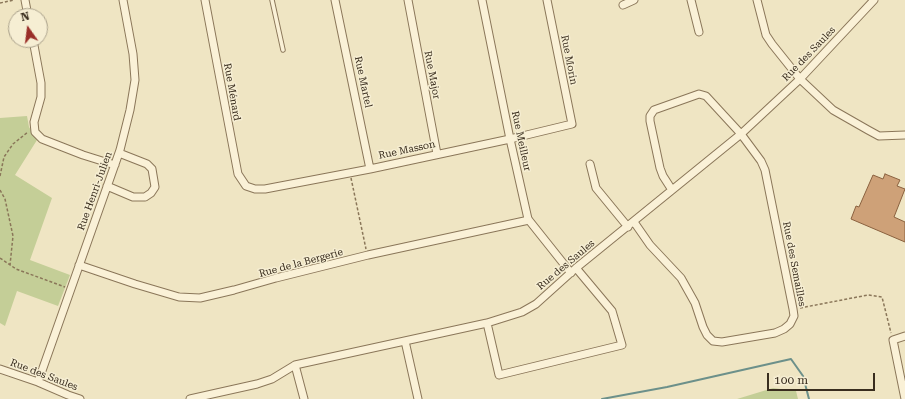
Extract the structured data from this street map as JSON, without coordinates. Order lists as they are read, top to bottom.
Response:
{
  "streets": {
    "street": [
      "Rue des Saules",
      "Rue Morin",
      "Rue Major",
      "Rue Martel",
      "Rue Ménard",
      "Rue Meilleur",
      "Rue Masson",
      "Rue Henri-Julien",
      "Rue de la Bergerie",
      "Rue des Semailles"
    ]
  },
  "crossings": [
    ["Rue des Saules", "Rue Meilleur"],
    ["Rue des Saules", "Rue Henri-Julien"],
    ["Rue des Saules", "Rue des Semailles"],
    ["Rue Morin", "Rue Masson"],
    ["Rue Major", "Rue Masson"],
    ["Rue Martel", "Rue Masson"],
    ["Rue Ménard", "Rue Masson"],
    ["Rue Meilleur", "Rue Masson"],
    ["Rue Meilleur", "Rue de la Bergerie"],
    ["Rue Henri-Julien", "Rue de la Bergerie"]
  ],
  "scale_bar": "100 m",
  "north": "top"
}
